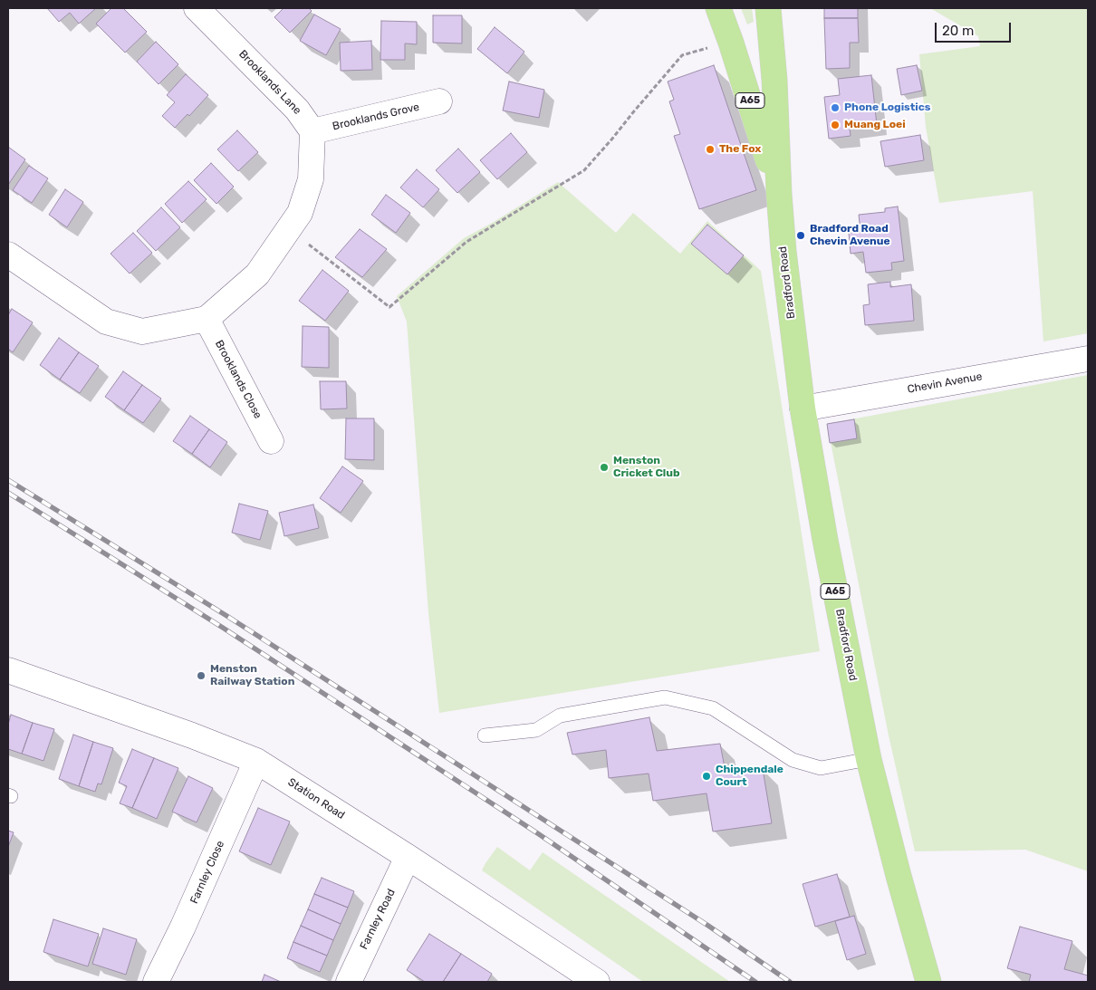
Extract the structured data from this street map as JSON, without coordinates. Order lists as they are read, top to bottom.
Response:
{
  "streets": {
    "main road": ["A65", "Bradford Road"],
    "street": [
      "Brooklands Lane",
      "Brooklands Grove",
      "Brooklands Close",
      "Chevin Avenue",
      "Station Road",
      "Farnley Close",
      "Farnley Road"
    ]
  },
  "crossings": [
    ["Brooklands Lane", "Brooklands Grove"],
    ["Bradford Road", "Chevin Avenue"],
    ["Station Road", "Farnley Close"],
    ["Station Road", "Farnley Road"]
  ],
  "places": [
    "Phone Logistics",
    "Muang Loei",
    "The Fox",
    "Bradford Road Chevin Avenue",
    "Menston Cricket Club",
    "Menston Railway Station",
    "Chippendale Court"
  ],
  "scale_bar": "20 m"
}
